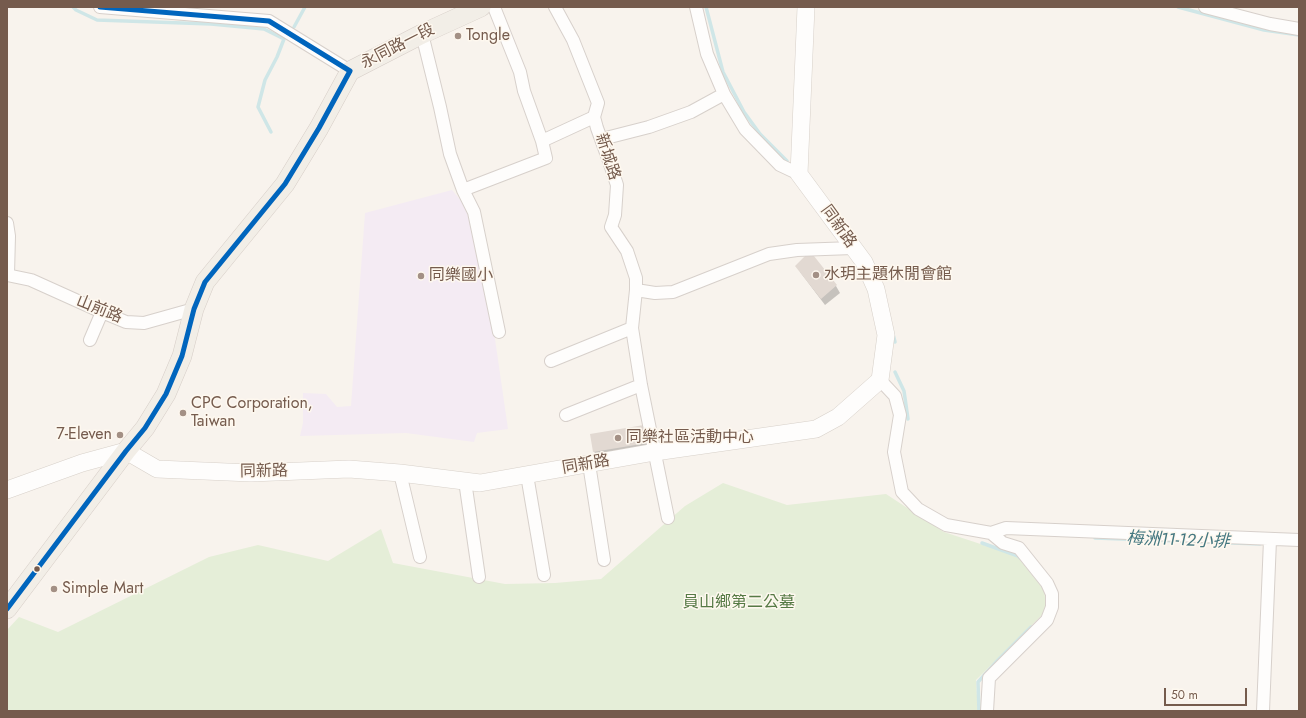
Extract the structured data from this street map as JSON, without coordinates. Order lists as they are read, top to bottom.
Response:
{
  "streets": {
    "main road": ["永同路一段"],
    "street": ["新城路", "同新路", "山前路"]
  },
  "crossings": [
    ["永同路一段", "同新路"],
    ["永同路一段", "山前路"],
    ["新城路", "同新路"]
  ],
  "water": ["梅洲11-12小排"],
  "parks": ["員山鄉第二公墓"],
  "places": [
    "Tongle",
    "水玥主題休閒會館",
    "同樂國小",
    "CPC Corporation, Taiwan",
    "7-Eleven",
    "同樂社區活動中心",
    "Simple Mart"
  ],
  "scale_bar": "50 m"
}
